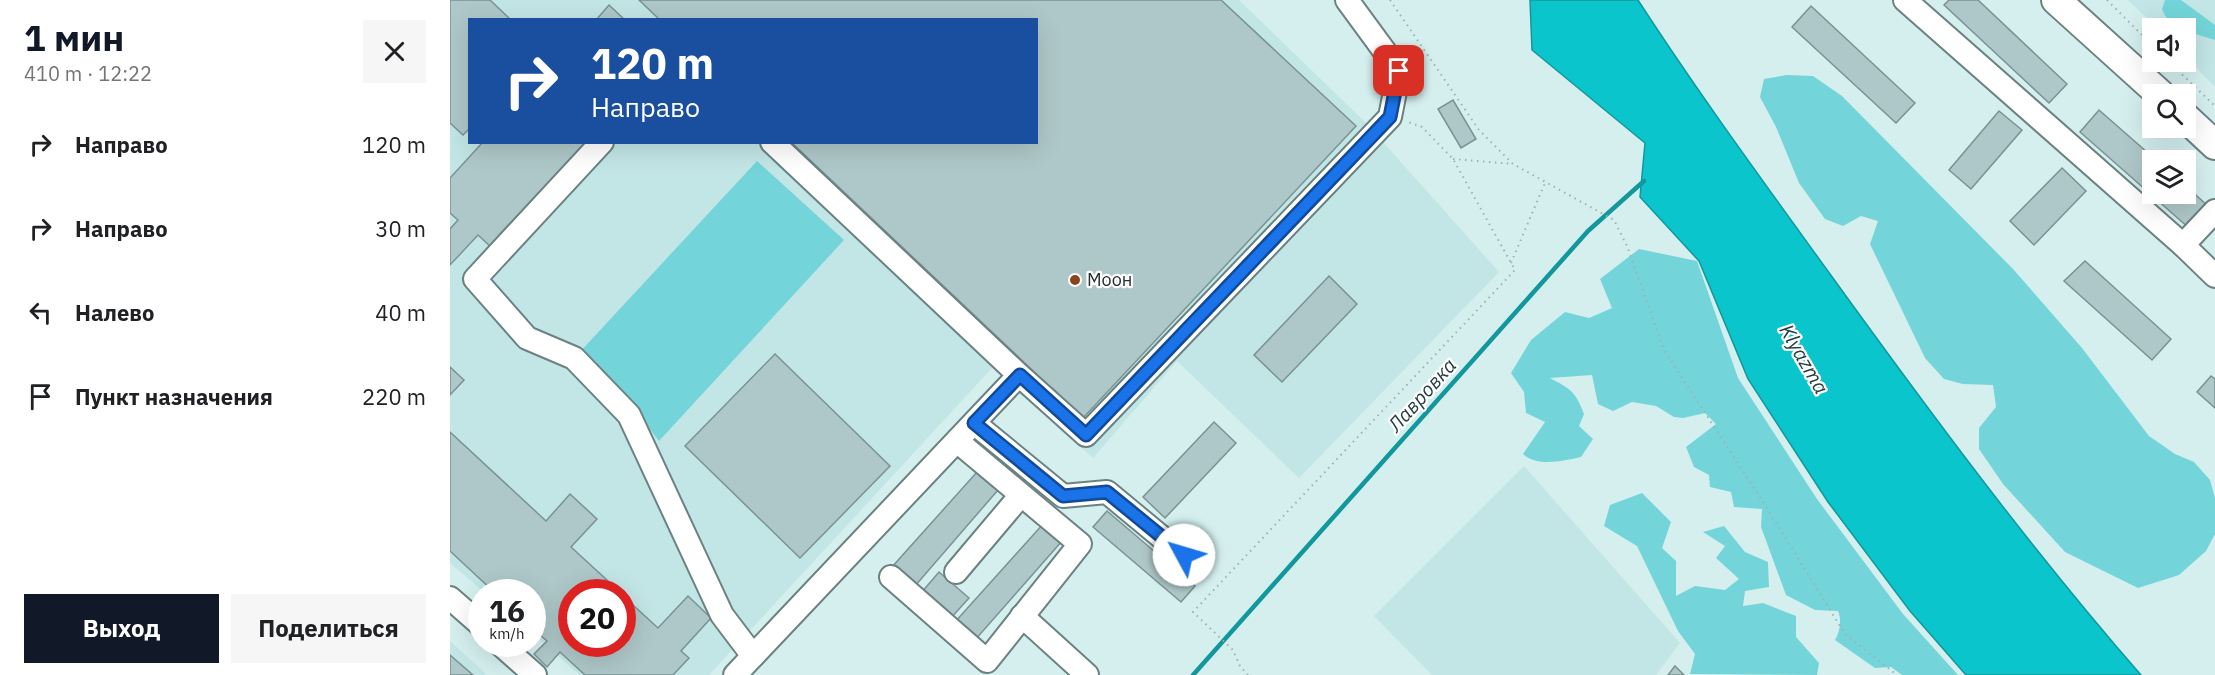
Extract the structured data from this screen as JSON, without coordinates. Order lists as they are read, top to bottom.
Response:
{
  "water": ["Klyazma", "Лавровка"],
  "places": ["Моон"],
  "page": {
    "heading": ["1 мин", "410 m · 12:22"],
    "turn": ["120 m", "Направо"],
    "list": [
      {
        "name": "Направо",
        "value": "120 m"
      },
      {
        "name": "Направо",
        "value": "30 m"
      },
      {
        "name": "Налево",
        "value": "40 m"
      },
      {
        "name": "Пункт назначения",
        "value": "220 m"
      }
    ],
    "speed": "16 km/h",
    "limit": "20",
    "buttons": ["Выход", "Поделиться"]
  }
}
